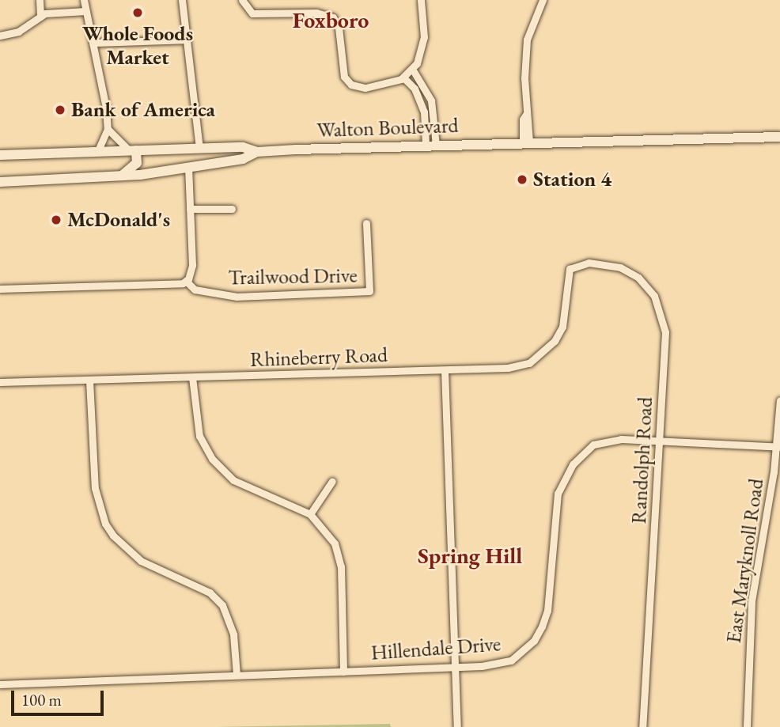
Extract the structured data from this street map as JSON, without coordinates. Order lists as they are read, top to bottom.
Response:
{
  "streets": {
    "main road": ["Walton Boulevard"],
    "street": [
      "Trailwood Drive",
      "Rhineberry Road",
      "Randolph Road",
      "East Maryknoll Road",
      "Hillendale Drive"
    ]
  },
  "crossings": [
    ["Rhineberry Road", "Randolph Road"],
    ["Randolph Road", "Hillendale Drive"],
    ["East Maryknoll Road", "Hillendale Drive"]
  ],
  "districts": ["Foxboro", "Spring Hill"],
  "places": [
    "Whole Foods Market",
    "Bank of America",
    "Station 4",
    "McDonald's"
  ],
  "scale_bar": "100 m"
}
